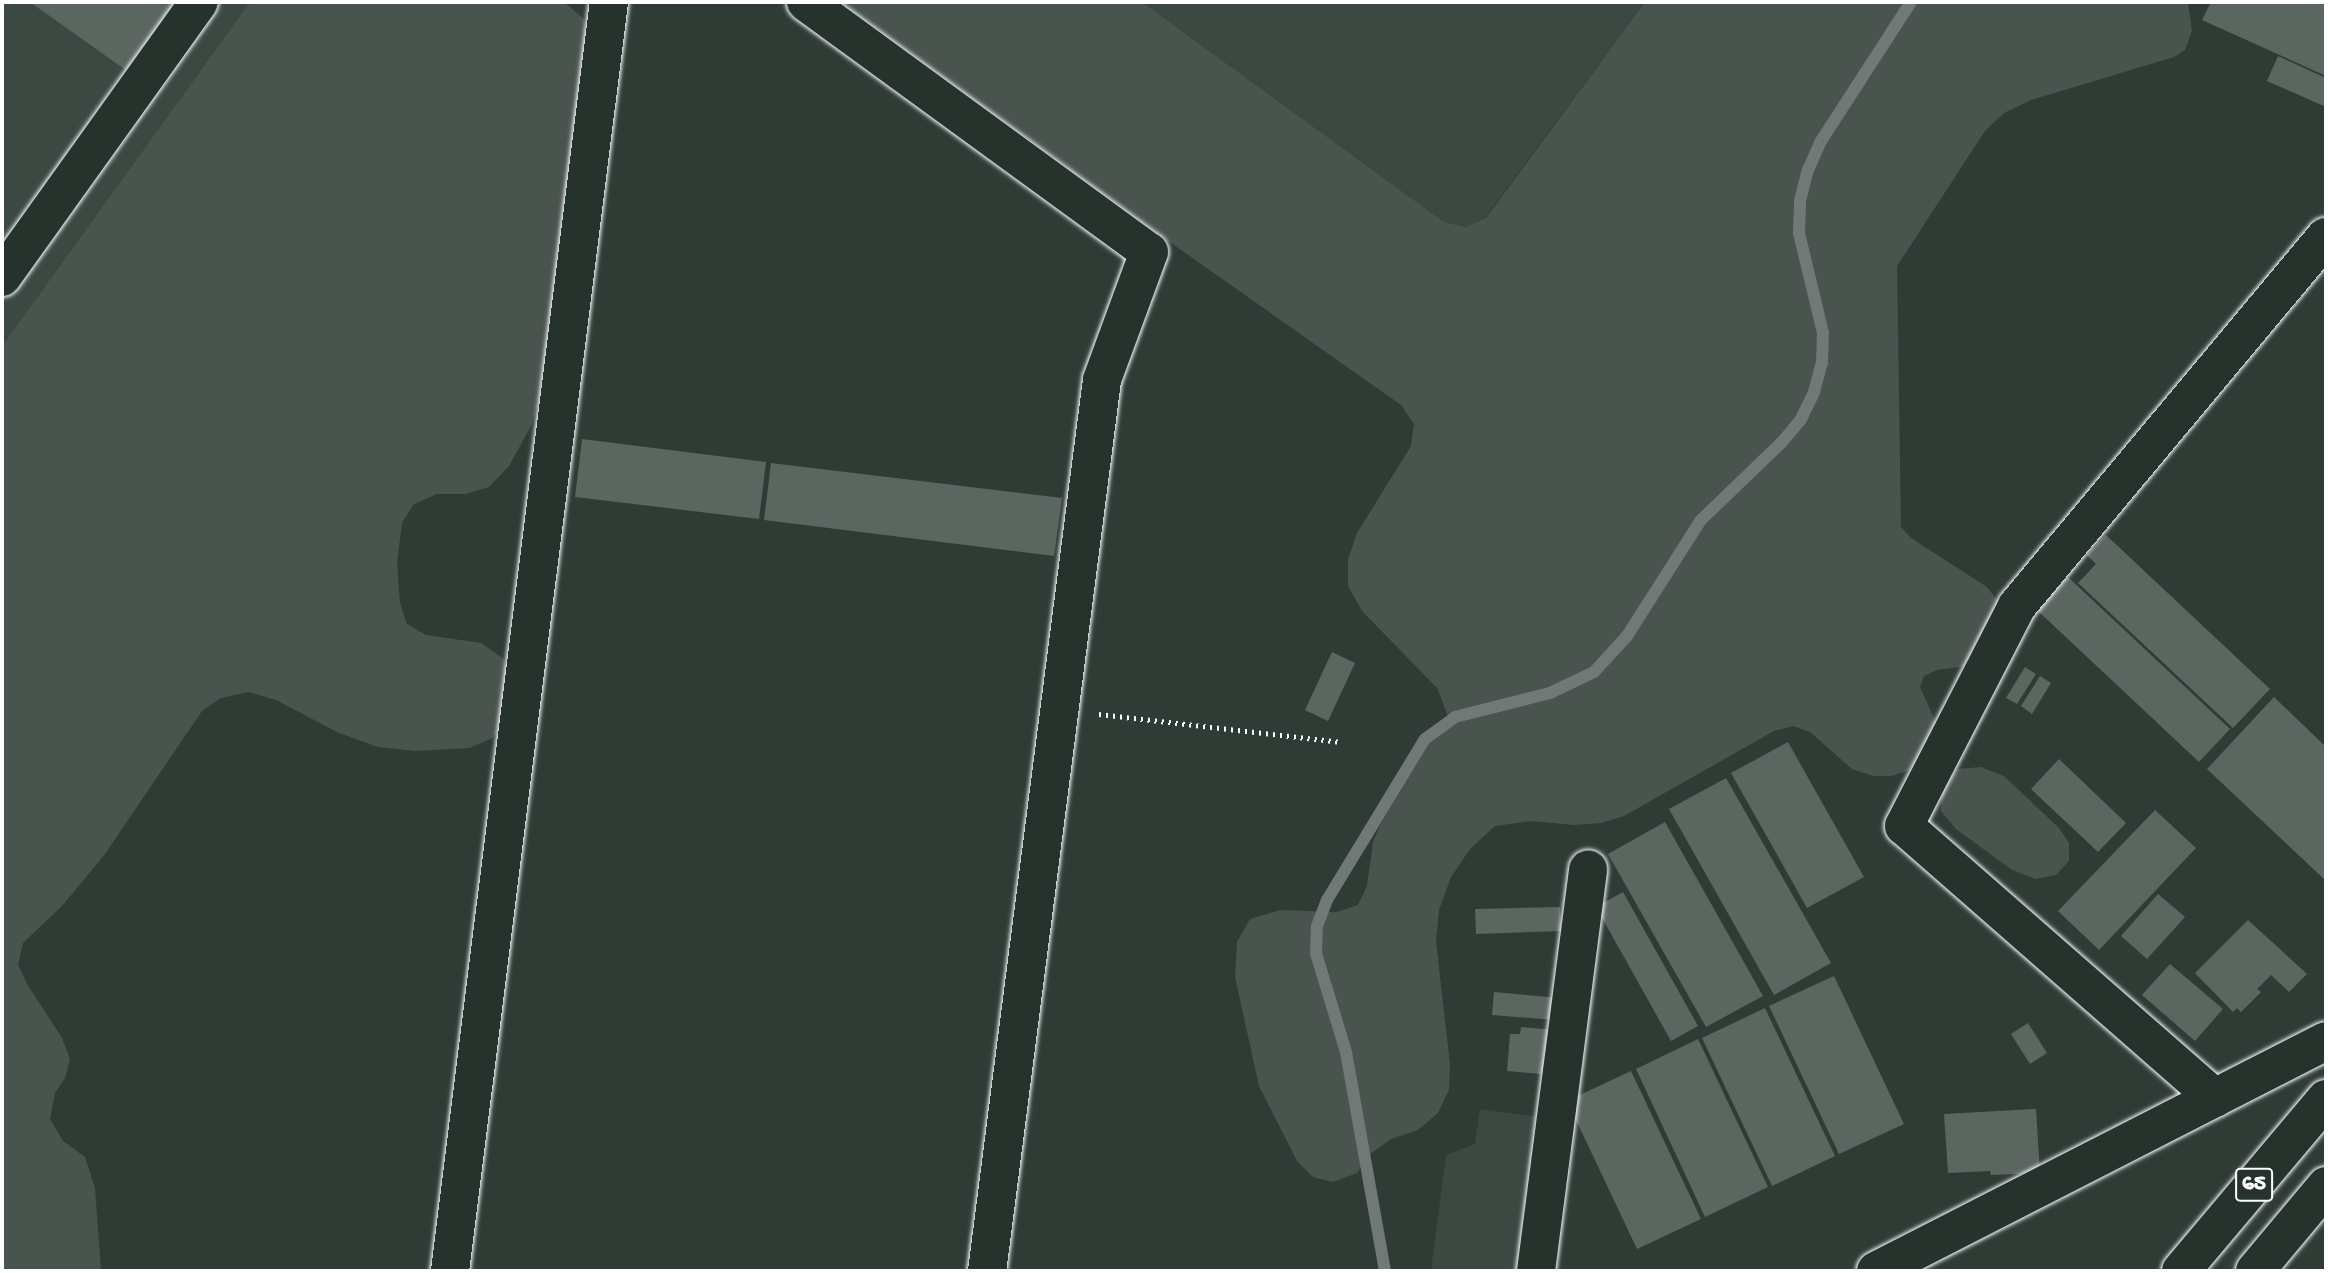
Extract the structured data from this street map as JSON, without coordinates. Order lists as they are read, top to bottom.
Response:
{
  "streets": {
    "street": ["65"]
  }
}
